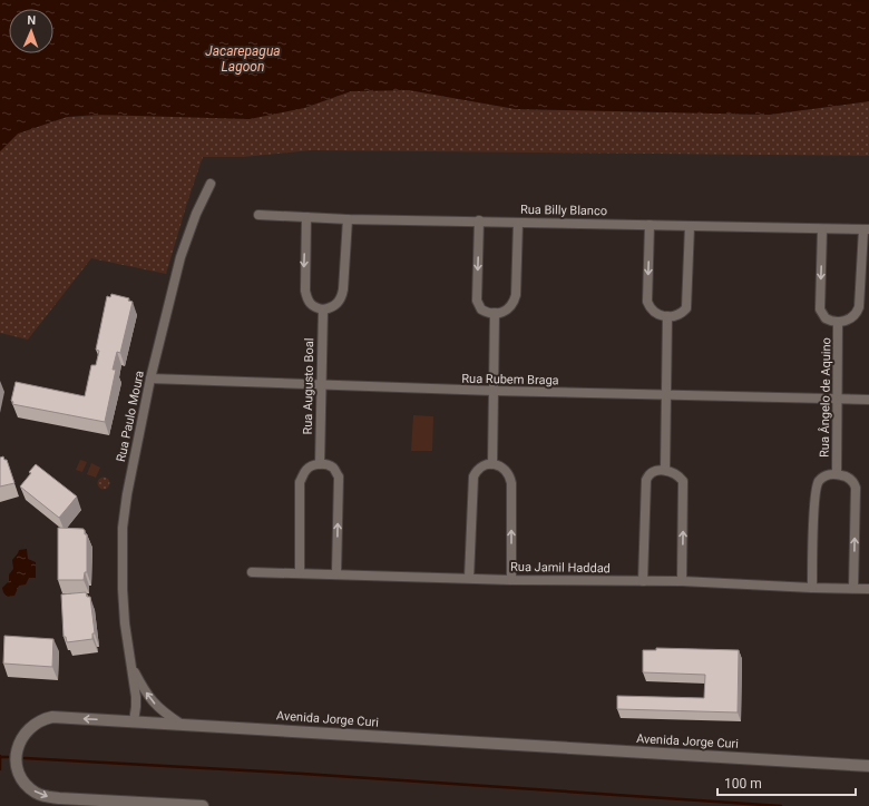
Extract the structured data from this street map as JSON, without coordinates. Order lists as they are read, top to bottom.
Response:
{
  "streets": {
    "street": [
      "Rua Billy Blanco",
      "Rua Rubem Braga",
      "Rua Augusto Boal",
      "Rua Ângelo de Aquino",
      "Rua Paulo Moura",
      "Rua Jamil Haddad",
      "Avenida Jorge Curi"
    ]
  },
  "crossings": [
    ["Rua Billy Blanco", "Rua Ângelo de Aquino"],
    ["Rua Rubem Braga", "Rua Augusto Boal"],
    ["Rua Rubem Braga", "Rua Ângelo de Aquino"],
    ["Rua Rubem Braga", "Rua Paulo Moura"],
    ["Rua Ângelo de Aquino", "Rua Jamil Haddad"],
    ["Rua Paulo Moura", "Avenida Jorge Curi"]
  ],
  "water": ["Jacarepagua Lagoon"],
  "scale_bar": "100 m",
  "north": "top"
}
